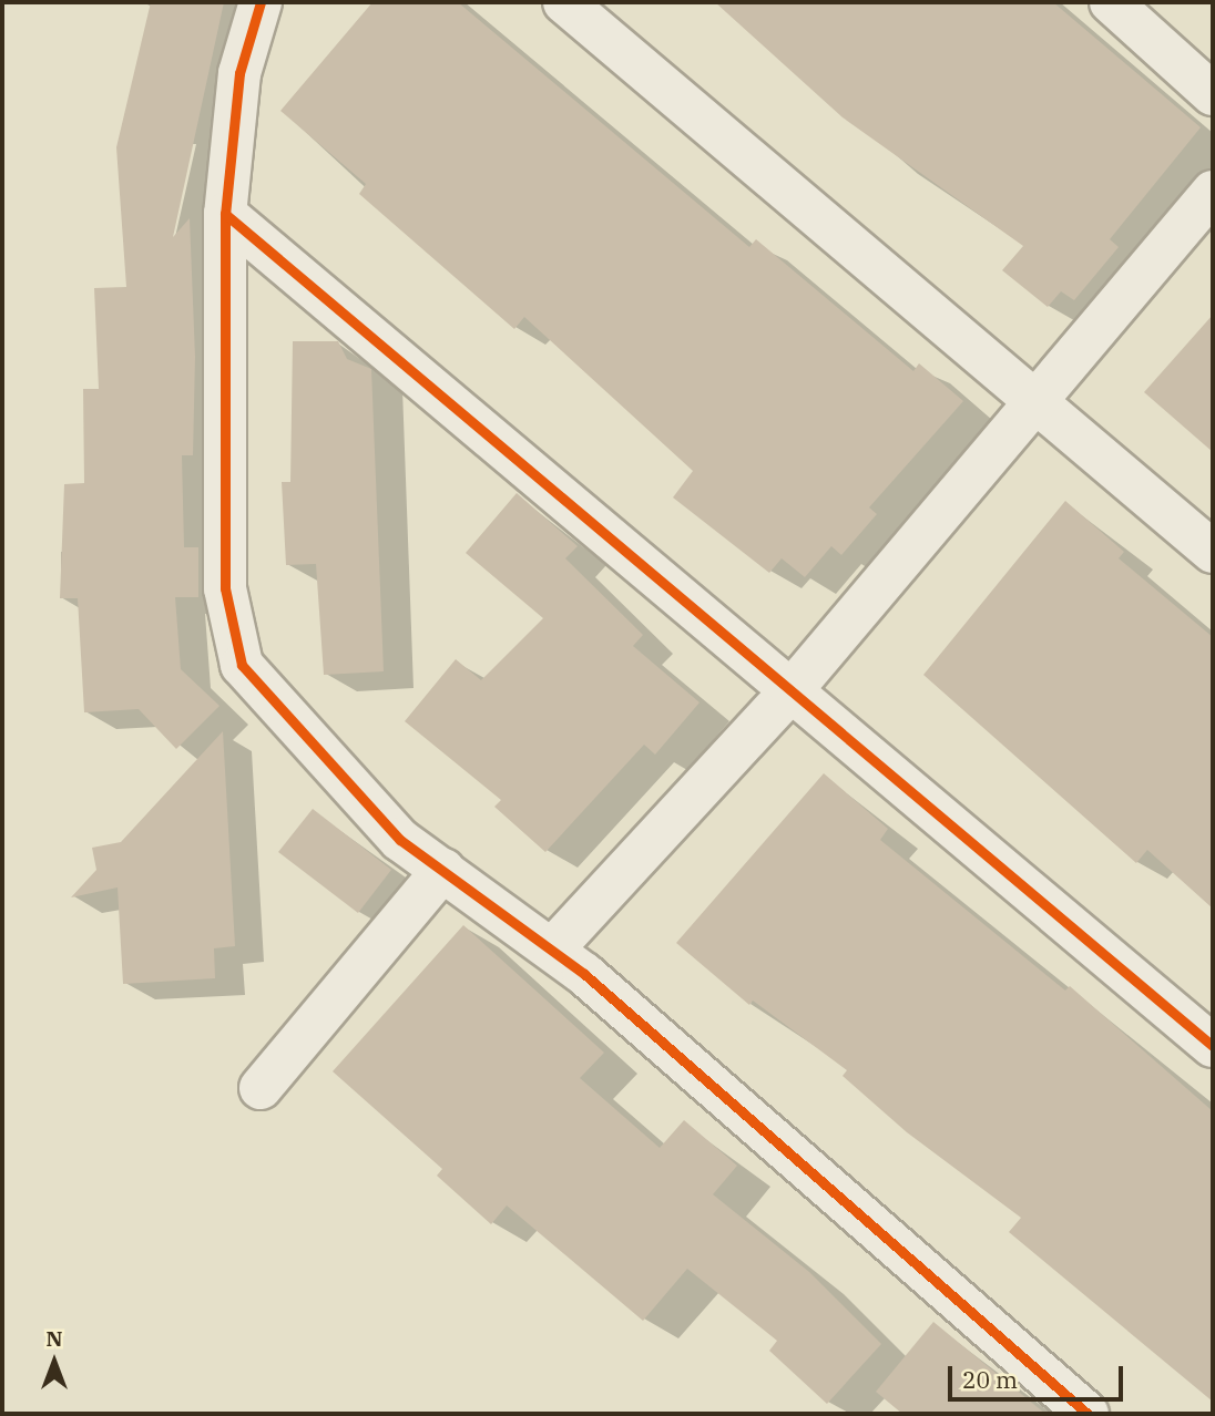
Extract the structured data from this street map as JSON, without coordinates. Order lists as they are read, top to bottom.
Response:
{
  "scale_bar": "20 m",
  "north": "top"
}
